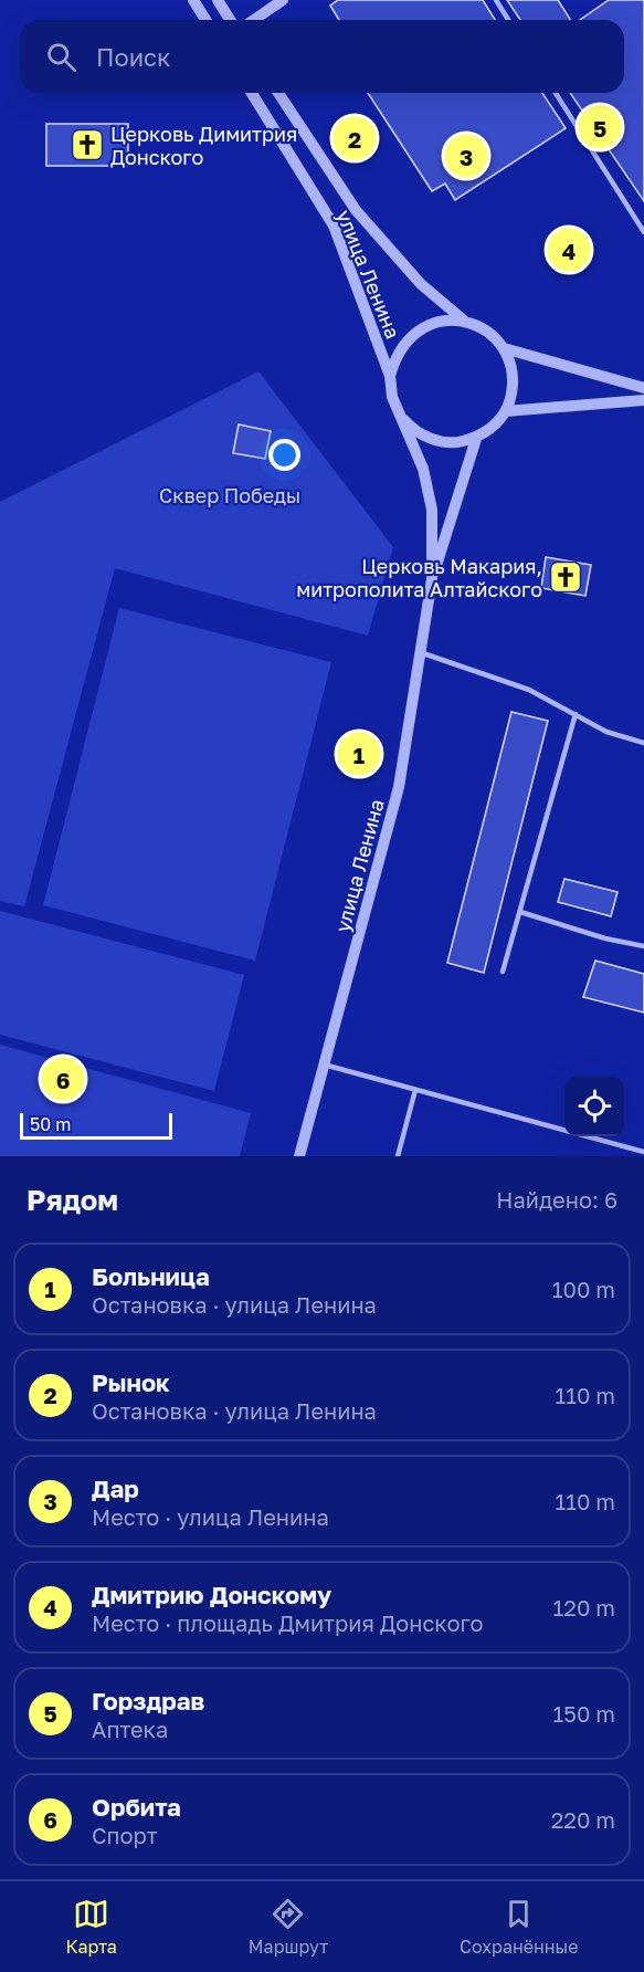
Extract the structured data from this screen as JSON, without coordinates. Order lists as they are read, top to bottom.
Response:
{
  "streets": {
    "street": ["улица Ленина"]
  },
  "parks": ["Сквер Победы"],
  "places": {
    "church": ["Церковь Димитрия Донского", "Церковь Макария, митрополита Алтайского"]
  },
  "scale_bar": "50 m",
  "page": {
    "search": "Поиск",
    "pins": [
      "5",
      "2",
      "3",
      "4",
      "1",
      "6"
    ],
    "scale": "50 m",
    "heading": ["Рядом", "Найдено: 6"],
    "list": [
      {
        "mark": "1",
        "name": "Больница",
        "note": "Остановка · улица Ленина",
        "value": "100 m"
      },
      {
        "mark": "2",
        "name": "Рынок",
        "note": "Остановка · улица Ленина",
        "value": "110 m"
      },
      {
        "mark": "3",
        "name": "Дар",
        "note": "Место · улица Ленина",
        "value": "110 m"
      },
      {
        "mark": "4",
        "name": "Дмитрию Донскому",
        "note": "Место · площадь Дмитрия Донского",
        "value": "120 m"
      },
      {
        "mark": "5",
        "name": "Горздрав",
        "note": "Аптека",
        "value": "150 m"
      },
      {
        "mark": "6",
        "name": "Орбита",
        "note": "Спорт",
        "value": "220 m"
      }
    ],
    "nav": ["Карта", "Маршрут", "Сохранённые"]
  }
}
